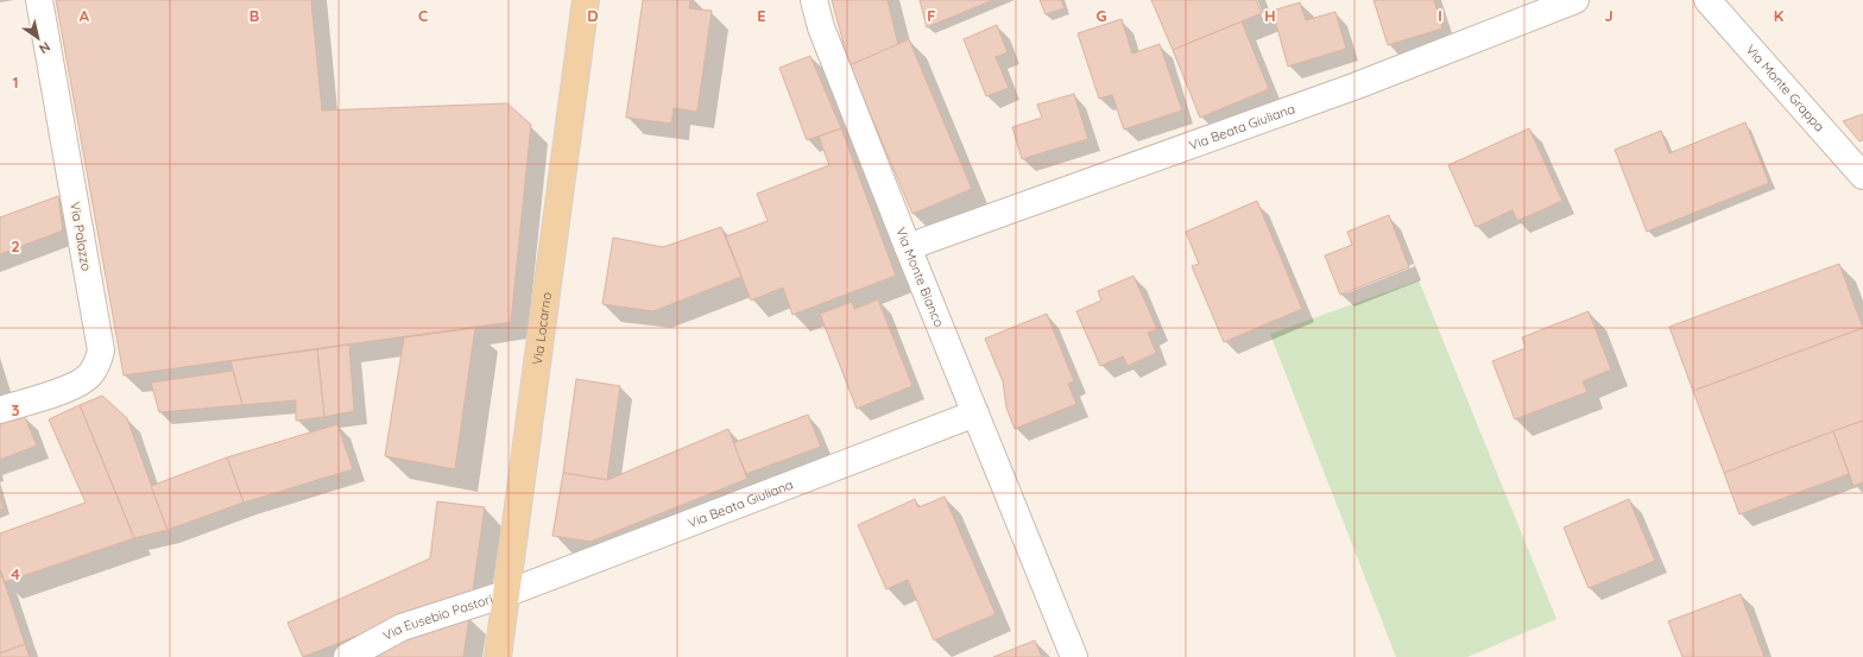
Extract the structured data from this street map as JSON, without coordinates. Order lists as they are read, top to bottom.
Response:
{
  "streets": {
    "main road": ["Via Locarno"],
    "street": [
      "Via Monte Grappa",
      "Via Beata Giuliana",
      "Via Palazzo",
      "Via Monte Bianco",
      "Via Eusebio Pastori"
    ]
  },
  "crossings": [
    ["Via Beata Giuliana", "Via Monte Bianco"],
    ["Via Beata Giuliana", "Via Locarno"],
    ["Via Beata Giuliana", "Via Eusebio Pastori"],
    ["Via Locarno", "Via Eusebio Pastori"]
  ],
  "north": "bottom right",
  "grid": {
    "columns": [
      "A",
      "B",
      "C",
      "D",
      "E",
      "F",
      "G",
      "H",
      "I",
      "J",
      "K"
    ],
    "rows": [
      "1",
      "2",
      "3",
      "4"
    ]
  }
}
